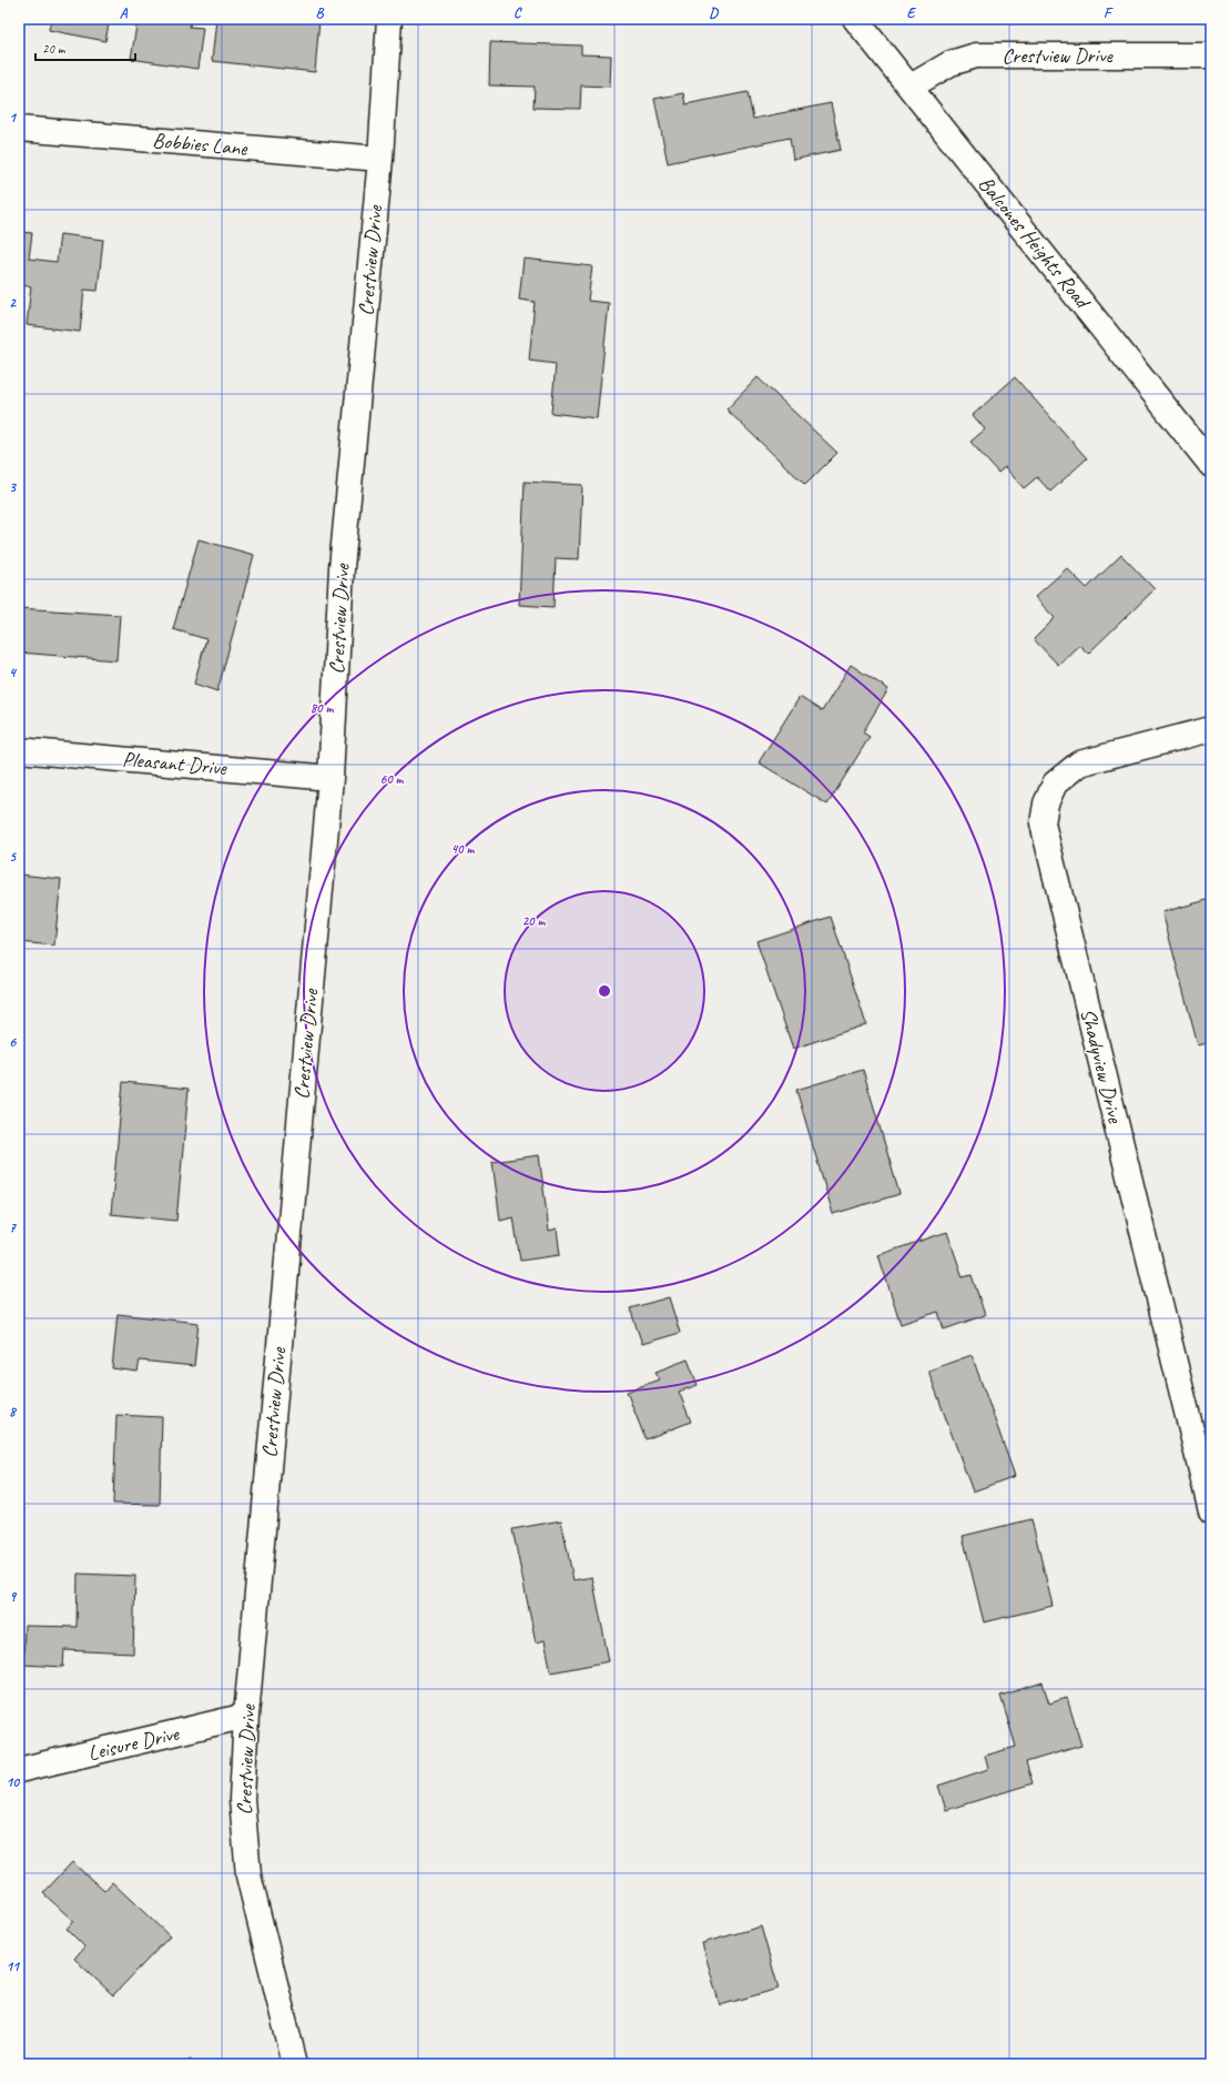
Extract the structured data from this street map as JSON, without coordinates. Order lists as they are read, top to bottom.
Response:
{
  "streets": {
    "street": [
      "Crestview Drive",
      "Bobbies Lane",
      "Balcones Heights Road",
      "Pleasant Drive",
      "Shadyview Drive",
      "Leisure Drive"
    ]
  },
  "crossings": [
    ["Crestview Drive", "Bobbies Lane"],
    ["Crestview Drive", "Balcones Heights Road"],
    ["Crestview Drive", "Pleasant Drive"],
    ["Crestview Drive", "Leisure Drive"]
  ],
  "scale_bar": "20 m",
  "grid": {
    "columns": [
      "A",
      "B",
      "C",
      "D",
      "E",
      "F"
    ],
    "rows": [
      "1",
      "2",
      "3",
      "4",
      "5",
      "6",
      "7",
      "8",
      "9",
      "10",
      "11"
    ]
  },
  "rings": [
    "80 m",
    "60 m",
    "40 m",
    "20 m"
  ]
}
